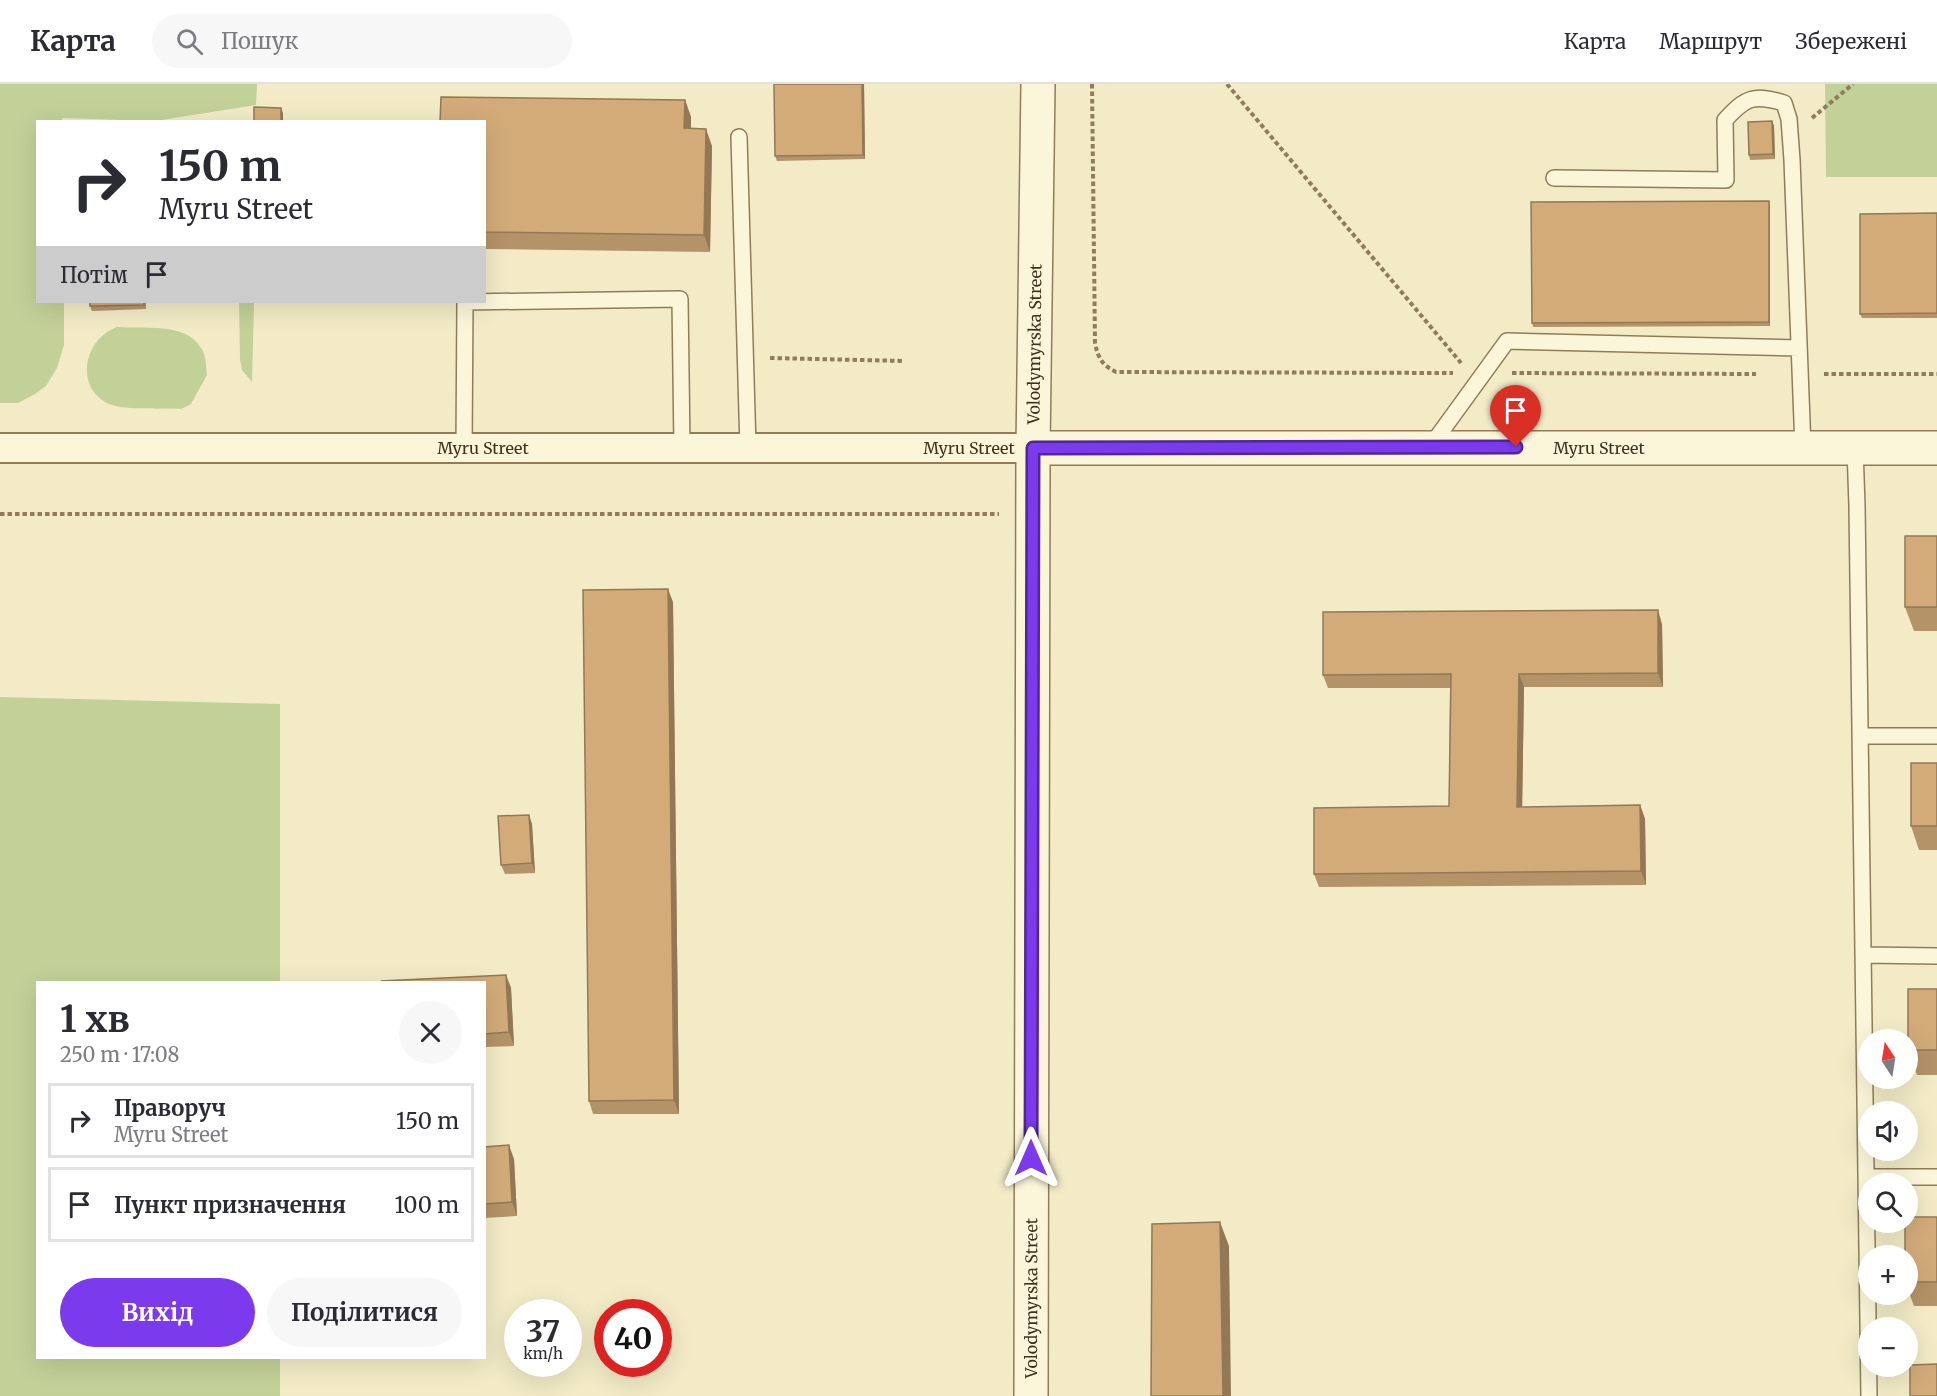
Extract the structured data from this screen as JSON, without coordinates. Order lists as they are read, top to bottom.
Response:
{
  "streets": {
    "street": ["Volodymyrska Street", "Myru Street"]
  },
  "crossings": [
    ["Volodymyrska Street", "Myru Street"]
  ],
  "north": "top",
  "page": {
    "header": "Карта",
    "search": "Пошук",
    "nav": ["Карта", "Маршрут", "Збережені"],
    "turn": ["150 m", "Myru Street"],
    "then": "Потім",
    "heading": ["1 хв", "250 m · 17:08"],
    "map_buttons": ["+", "−"],
    "list": [
      {
        "name": "Праворуч",
        "note": "Myru Street",
        "value": "150 m"
      },
      {
        "name": "Пункт призначення",
        "value": "100 m"
      }
    ],
    "buttons": ["Вихід", "Поділитися"],
    "speed": "37 km/h",
    "limit": "40"
  }
}
